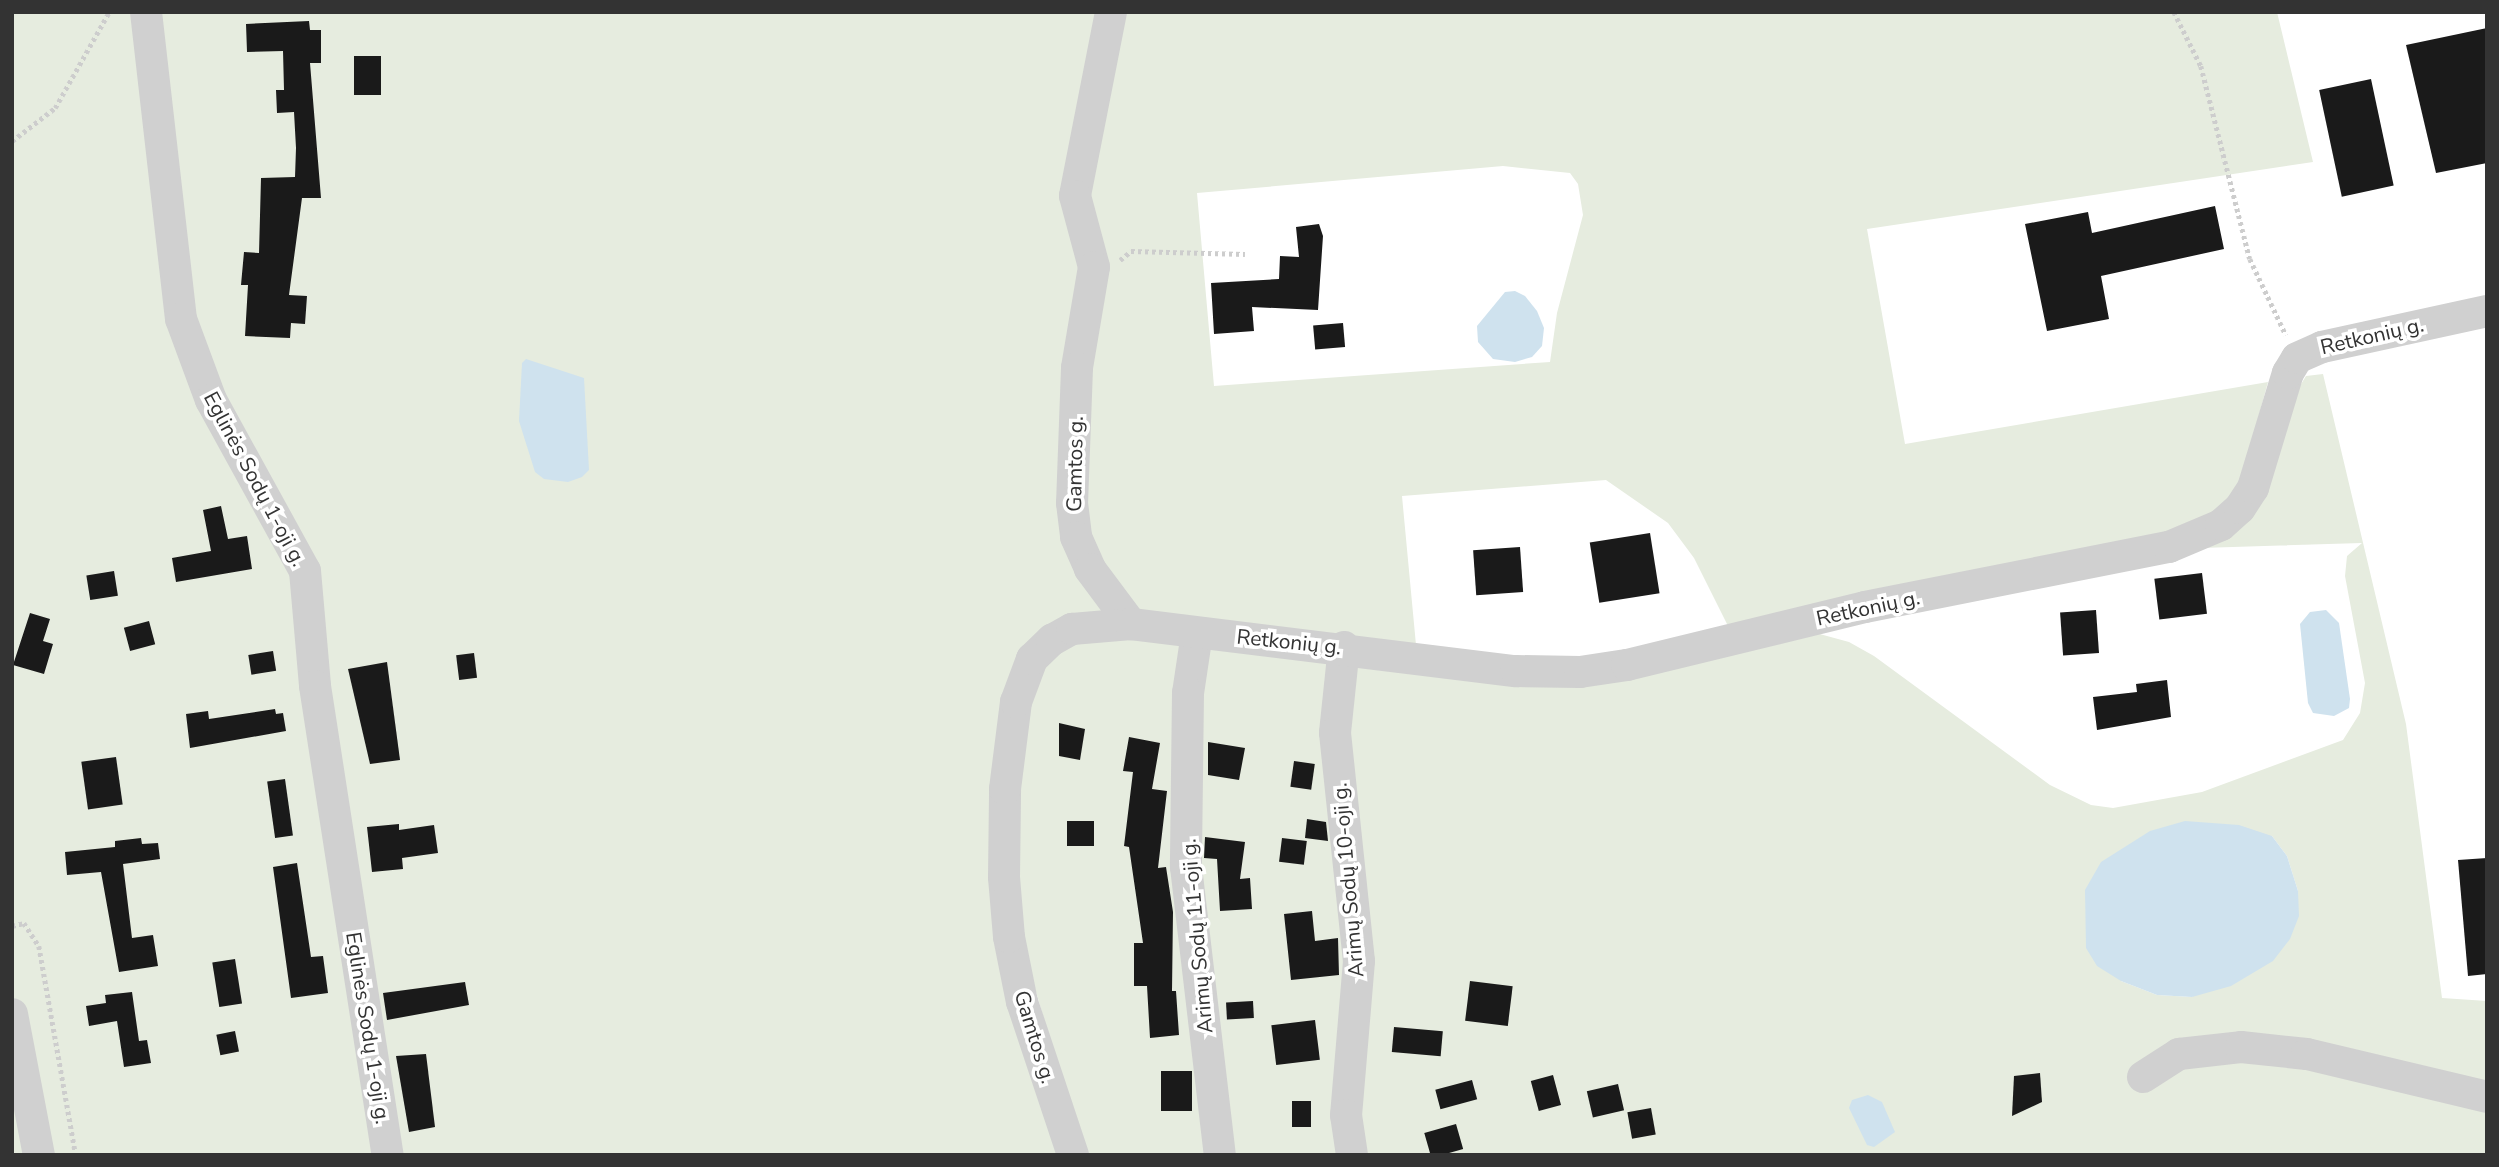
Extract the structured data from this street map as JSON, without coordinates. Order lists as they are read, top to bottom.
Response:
{
  "streets": {
    "street": [
      "Retkonių g.",
      "Gamtos g.",
      "Eglinės Sodų 1-oji g.",
      "Arimų Sodų 10-oji g.",
      "Arimų Sodų 11-oji g."
    ]
  },
  "crossings": [
    ["Retkonių g.", "Gamtos g."],
    ["Retkonių g.", "Arimų Sodų 10-oji g."],
    ["Retkonių g.", "Arimų Sodų 11-oji g."]
  ]
}
